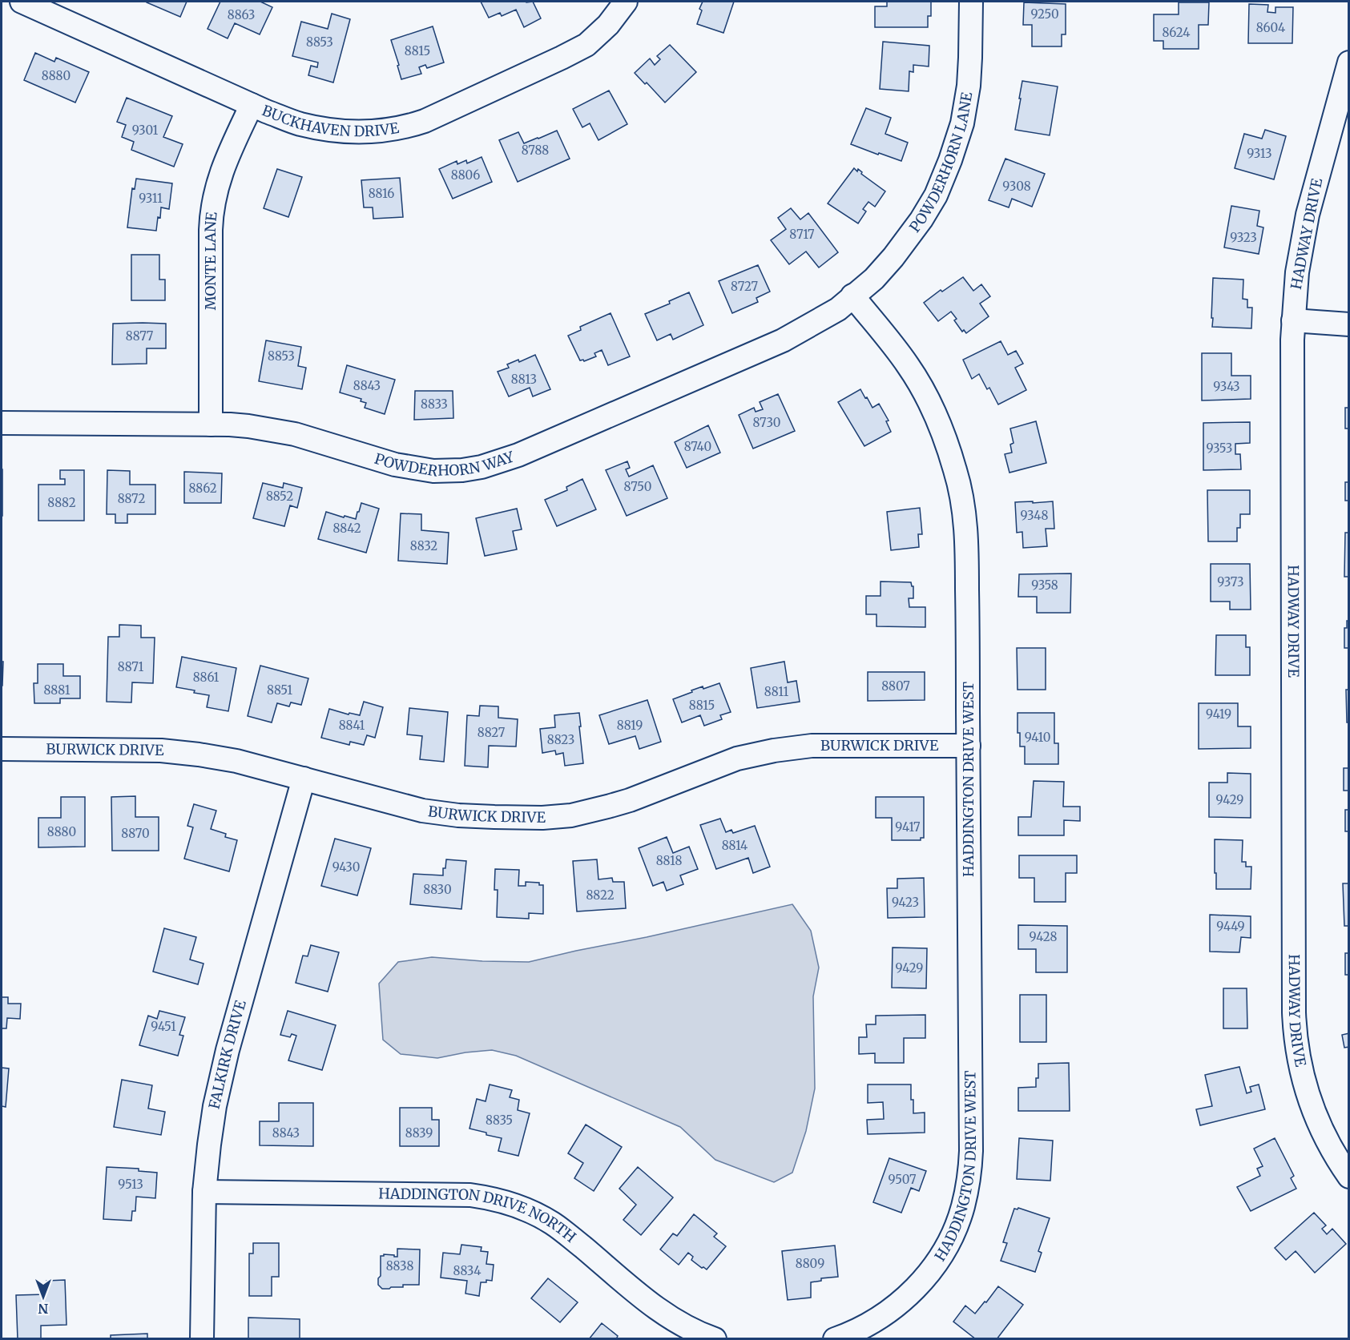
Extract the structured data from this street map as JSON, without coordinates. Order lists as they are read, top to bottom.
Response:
{
  "streets": {
    "street": [
      "BUCKHAVEN DRIVE",
      "POWDERHORN LANE",
      "HADWAY DRIVE",
      "MONTE LANE",
      "POWDERHORN WAY",
      "BURWICK DRIVE",
      "HADDINGTON DRIVE WEST",
      "FALKIRK DRIVE",
      "HADDINGTON DRIVE NORTH"
    ]
  },
  "crossings": [
    ["BUCKHAVEN DRIVE", "MONTE LANE"],
    ["POWDERHORN LANE", "POWDERHORN WAY"],
    ["POWDERHORN LANE", "HADDINGTON DRIVE WEST"],
    ["MONTE LANE", "POWDERHORN WAY"],
    ["POWDERHORN WAY", "HADDINGTON DRIVE WEST"],
    ["BURWICK DRIVE", "HADDINGTON DRIVE WEST"],
    ["BURWICK DRIVE", "FALKIRK DRIVE"],
    ["FALKIRK DRIVE", "HADDINGTON DRIVE NORTH"]
  ],
  "house_numbers": [
    "9250",
    "8863",
    "8604",
    "8624",
    "8853",
    "8815",
    "8880",
    "9301",
    "8788",
    "9313",
    "8806",
    "9308",
    "8816",
    "9311",
    "8717",
    "9323",
    "8727",
    "8877",
    "8853",
    "8813",
    "8843",
    "9343",
    "8833",
    "8730",
    "8740",
    "9353",
    "8750",
    "8862",
    "8852",
    "8872",
    "8882",
    "9348",
    "8842",
    "8832",
    "9373",
    "9358",
    "8871",
    "8861",
    "8807",
    "8881",
    "8851",
    "8811",
    "8815",
    "9419",
    "8841",
    "8819",
    "8827",
    "9410",
    "8823",
    "9429",
    "9417",
    "8880",
    "8870",
    "8814",
    "8818",
    "9430",
    "8830",
    "8822",
    "9423",
    "9449",
    "9428",
    "9429",
    "9451",
    "8835",
    "8843",
    "8839",
    "9507",
    "9513",
    "8809",
    "8838",
    "8834"
  ],
  "north": "bottom"
}
